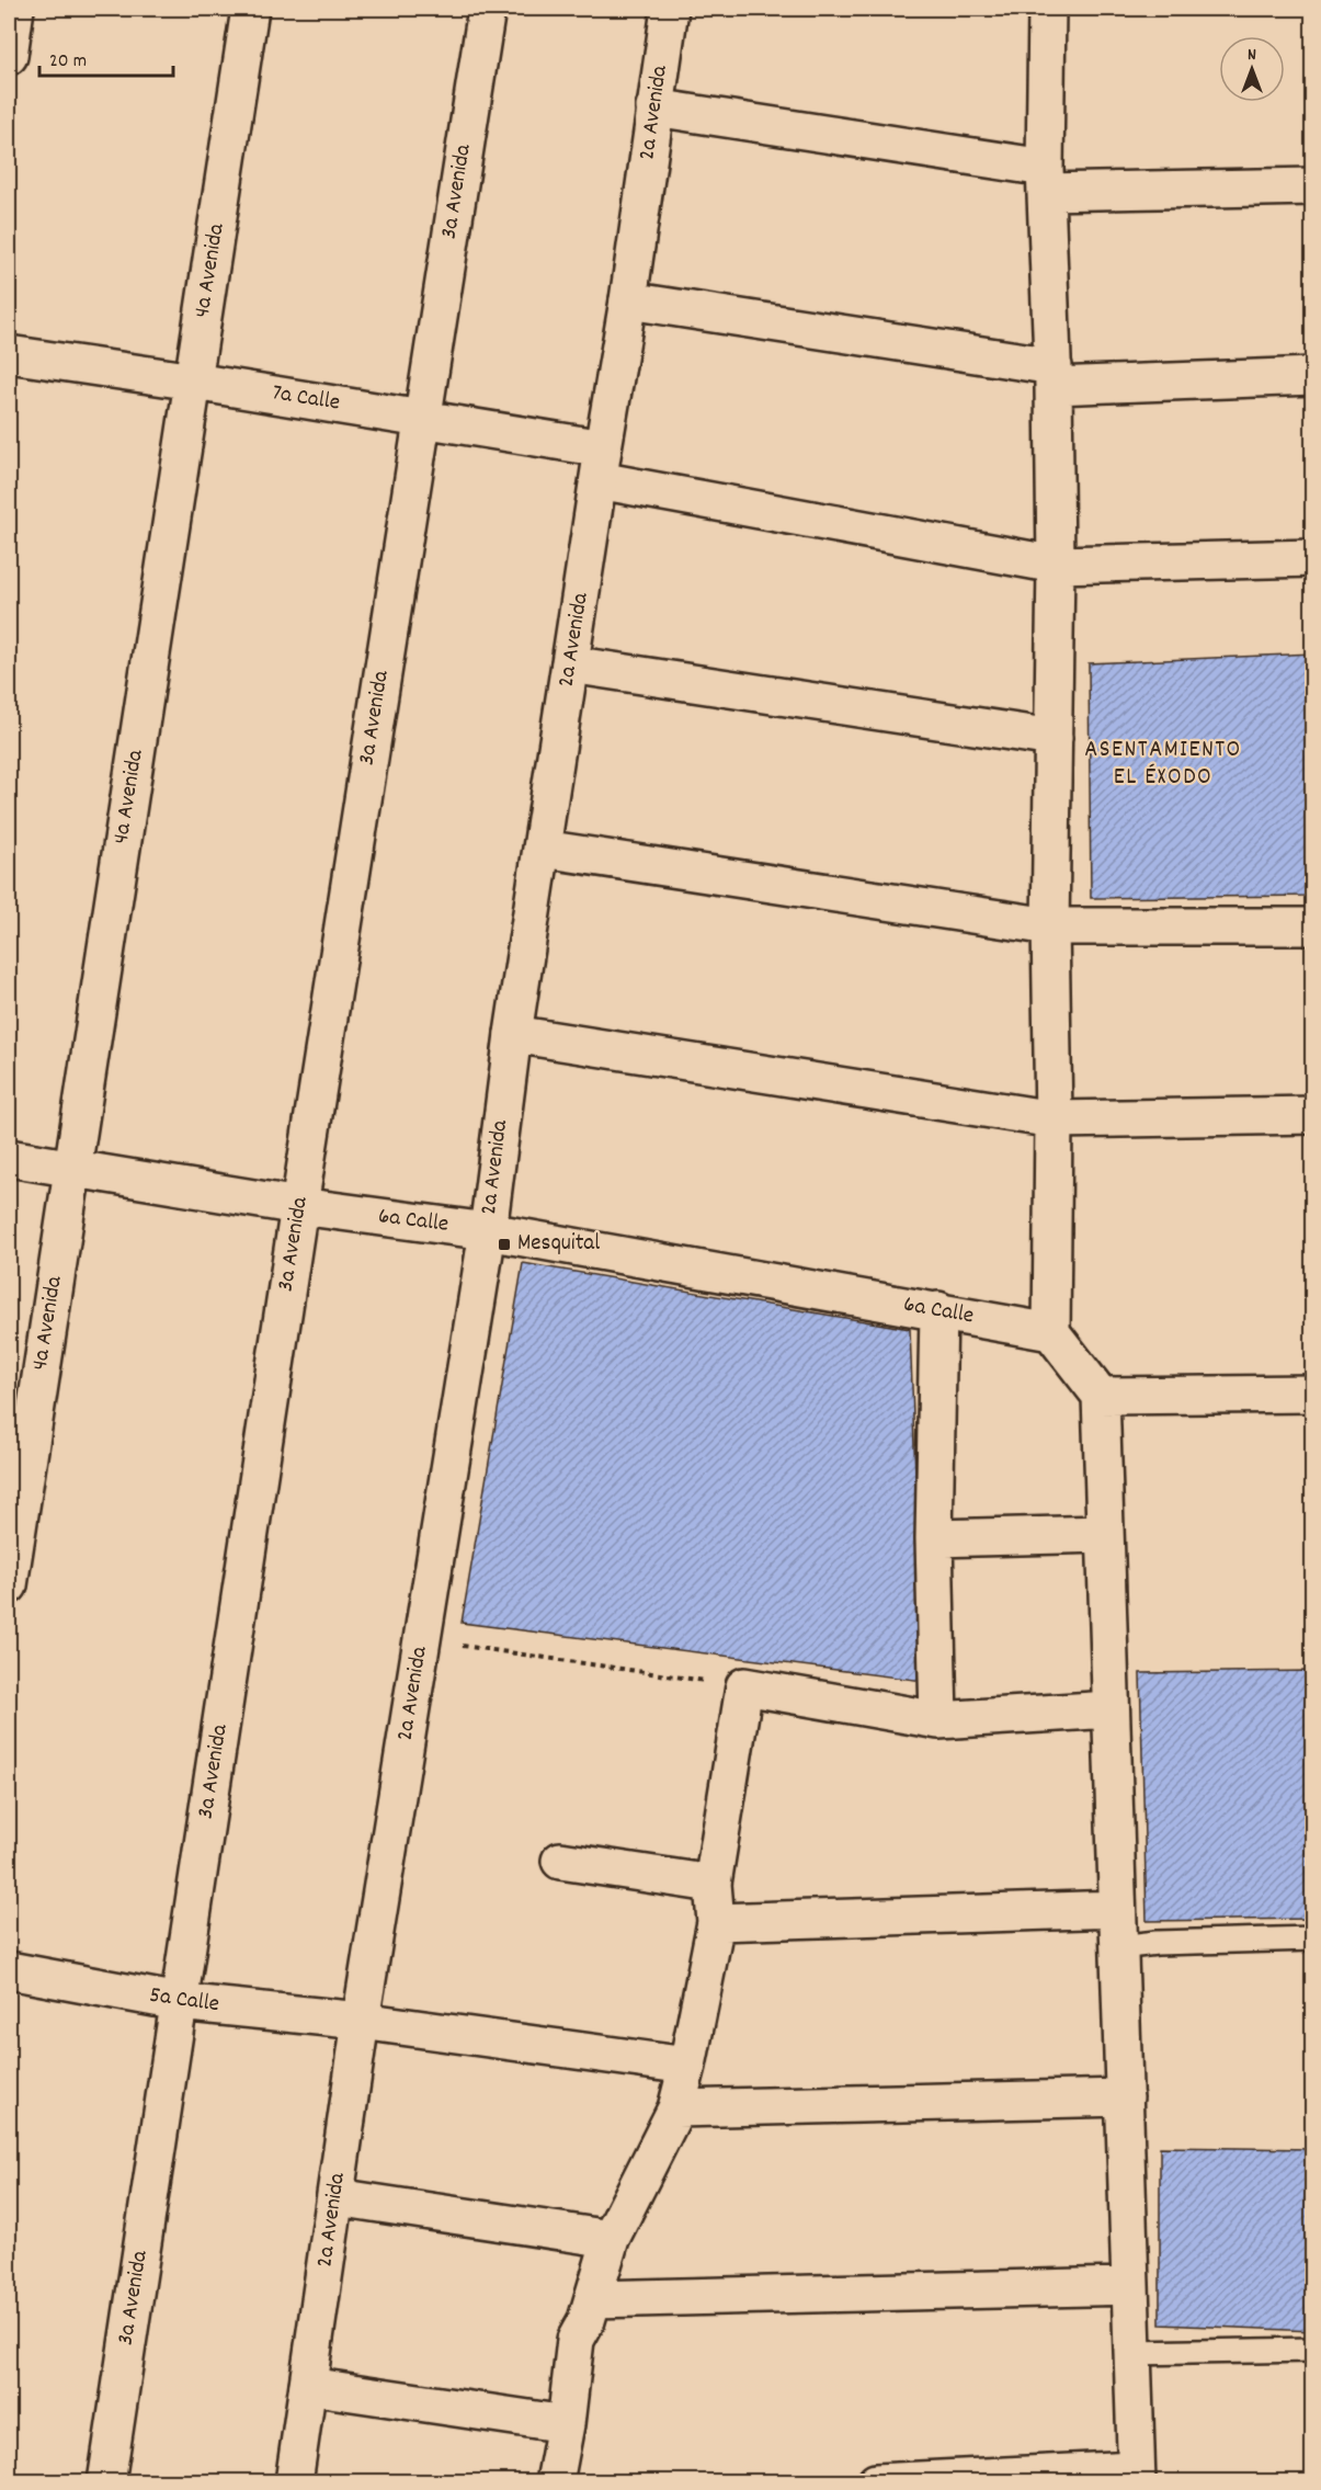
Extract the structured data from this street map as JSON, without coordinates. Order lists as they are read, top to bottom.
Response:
{
  "streets": {
    "street": [
      "2a Avenida",
      "3a Avenida",
      "4a Avenida",
      "7a Calle",
      "6a Calle",
      "5a Calle"
    ]
  },
  "crossings": [
    ["2a Avenida", "7a Calle"],
    ["2a Avenida", "6a Calle"],
    ["2a Avenida", "5a Calle"],
    ["3a Avenida", "7a Calle"],
    ["3a Avenida", "6a Calle"],
    ["3a Avenida", "5a Calle"],
    ["4a Avenida", "7a Calle"],
    ["4a Avenida", "6a Calle"]
  ],
  "districts": ["ASENTAMIENTO EL ÉXODO"],
  "places": {
    "transit": ["Mesquital"]
  },
  "scale_bar": "20 m",
  "north": "top"
}
